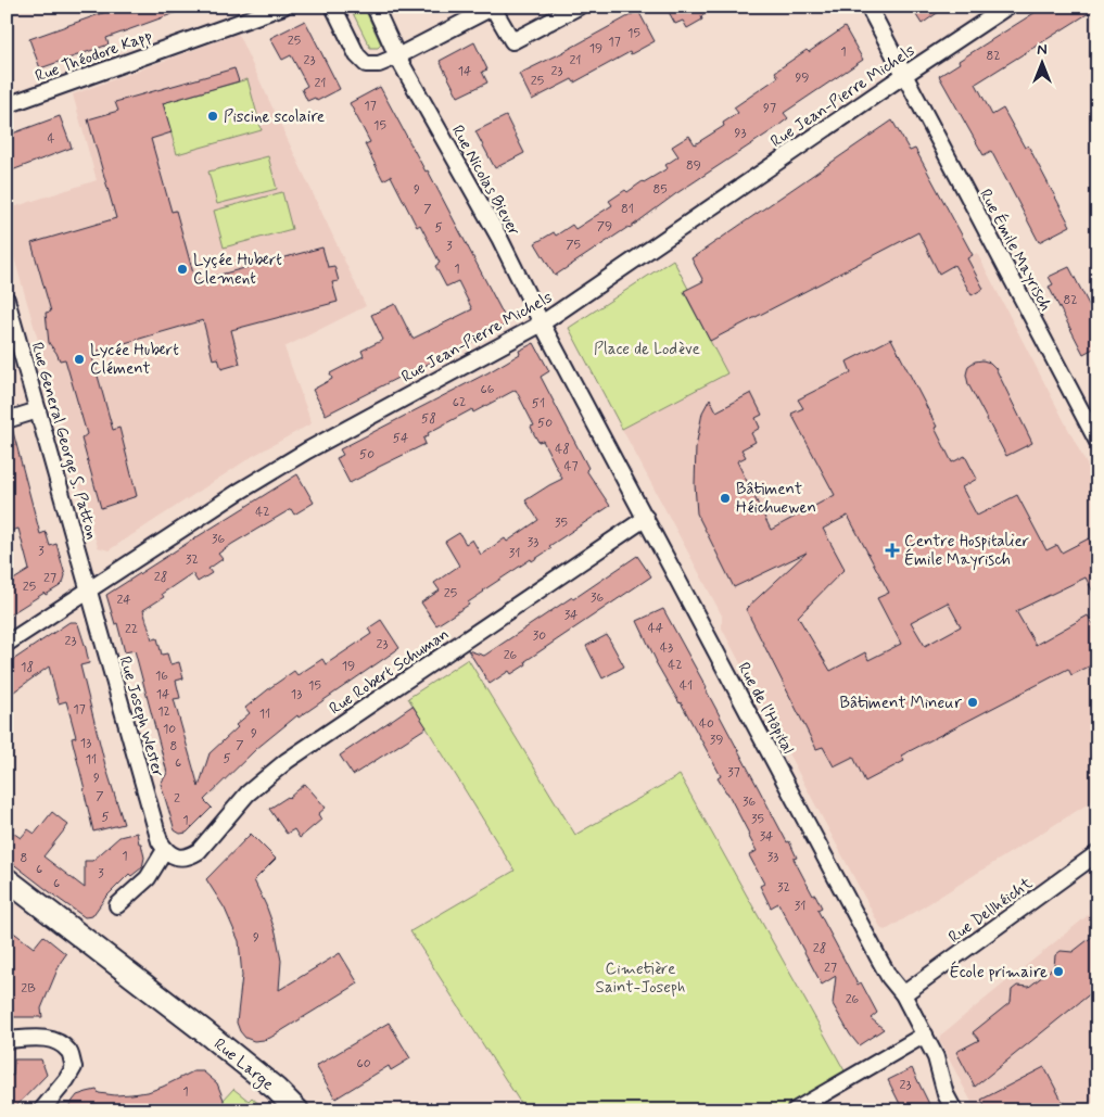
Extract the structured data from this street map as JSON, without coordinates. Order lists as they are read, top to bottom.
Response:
{
  "streets": {
    "street": [
      "Rue Théodore Kapp",
      "Rue Jean-Pierre Michels",
      "Rue Nicolas Biever",
      "Rue Émile Mayrisch",
      "Rue General George S. Patton",
      "Rue Robert Schuman",
      "Rue de l'Hôpital",
      "Rue Joseph Wester",
      "Rue Dellhéicht",
      "Rue Large"
    ]
  },
  "crossings": [
    ["Rue Jean-Pierre Michels", "Rue Nicolas Biever"],
    ["Rue Jean-Pierre Michels", "Rue Émile Mayrisch"],
    ["Rue Jean-Pierre Michels", "Rue General George S. Patton"],
    ["Rue Jean-Pierre Michels", "Rue de l'Hôpital"],
    ["Rue Jean-Pierre Michels", "Rue Joseph Wester"],
    ["Rue Nicolas Biever", "Rue de l'Hôpital"],
    ["Rue General George S. Patton", "Rue Joseph Wester"],
    ["Rue Robert Schuman", "Rue de l'Hôpital"],
    ["Rue Robert Schuman", "Rue Joseph Wester"],
    ["Rue de l'Hôpital", "Rue Dellhéicht"]
  ],
  "parks": ["Place de Lodève", "Cimetière Saint-Joseph"],
  "places": {
    "other": [
      "Piscine scolaire",
      "Lyçée Hubert Clement",
      "Lycée Hubert Clément",
      "Bâtiment Héichuewen",
      "Bâtiment Mineur",
      "École primaire"
    ],
    "health": ["Centre Hospitalier Émile Mayrisch"]
  },
  "house_numbers": [
    "15",
    "25",
    "17",
    "19",
    "1",
    "82",
    "23",
    "21",
    "14",
    "23",
    "99",
    "25",
    "21",
    "17",
    "97",
    "15",
    "93",
    "4",
    "89",
    "9",
    "85",
    "7",
    "81",
    "79",
    "5",
    "75",
    "3",
    "1",
    "82",
    "66",
    "62",
    "51",
    "58",
    "50",
    "54",
    "48",
    "50",
    "47",
    "42",
    "35",
    "36",
    "33",
    "3",
    "31",
    "32",
    "28",
    "27",
    "25",
    "25",
    "36",
    "24",
    "34",
    "44",
    "22",
    "30",
    "23",
    "23",
    "43",
    "26",
    "42",
    "19",
    "18",
    "16",
    "15",
    "41",
    "14",
    "13",
    "17",
    "12",
    "11",
    "40",
    "10",
    "9",
    "39",
    "13",
    "7",
    "8",
    "5",
    "11",
    "6",
    "37",
    "9",
    "7",
    "2",
    "36",
    "5",
    "35",
    "1",
    "34",
    "1",
    "33",
    "8",
    "6",
    "3",
    "6",
    "32",
    "31",
    "9",
    "28",
    "27",
    "2B",
    "26",
    "60",
    "23",
    "1"
  ],
  "north": "top"
}
